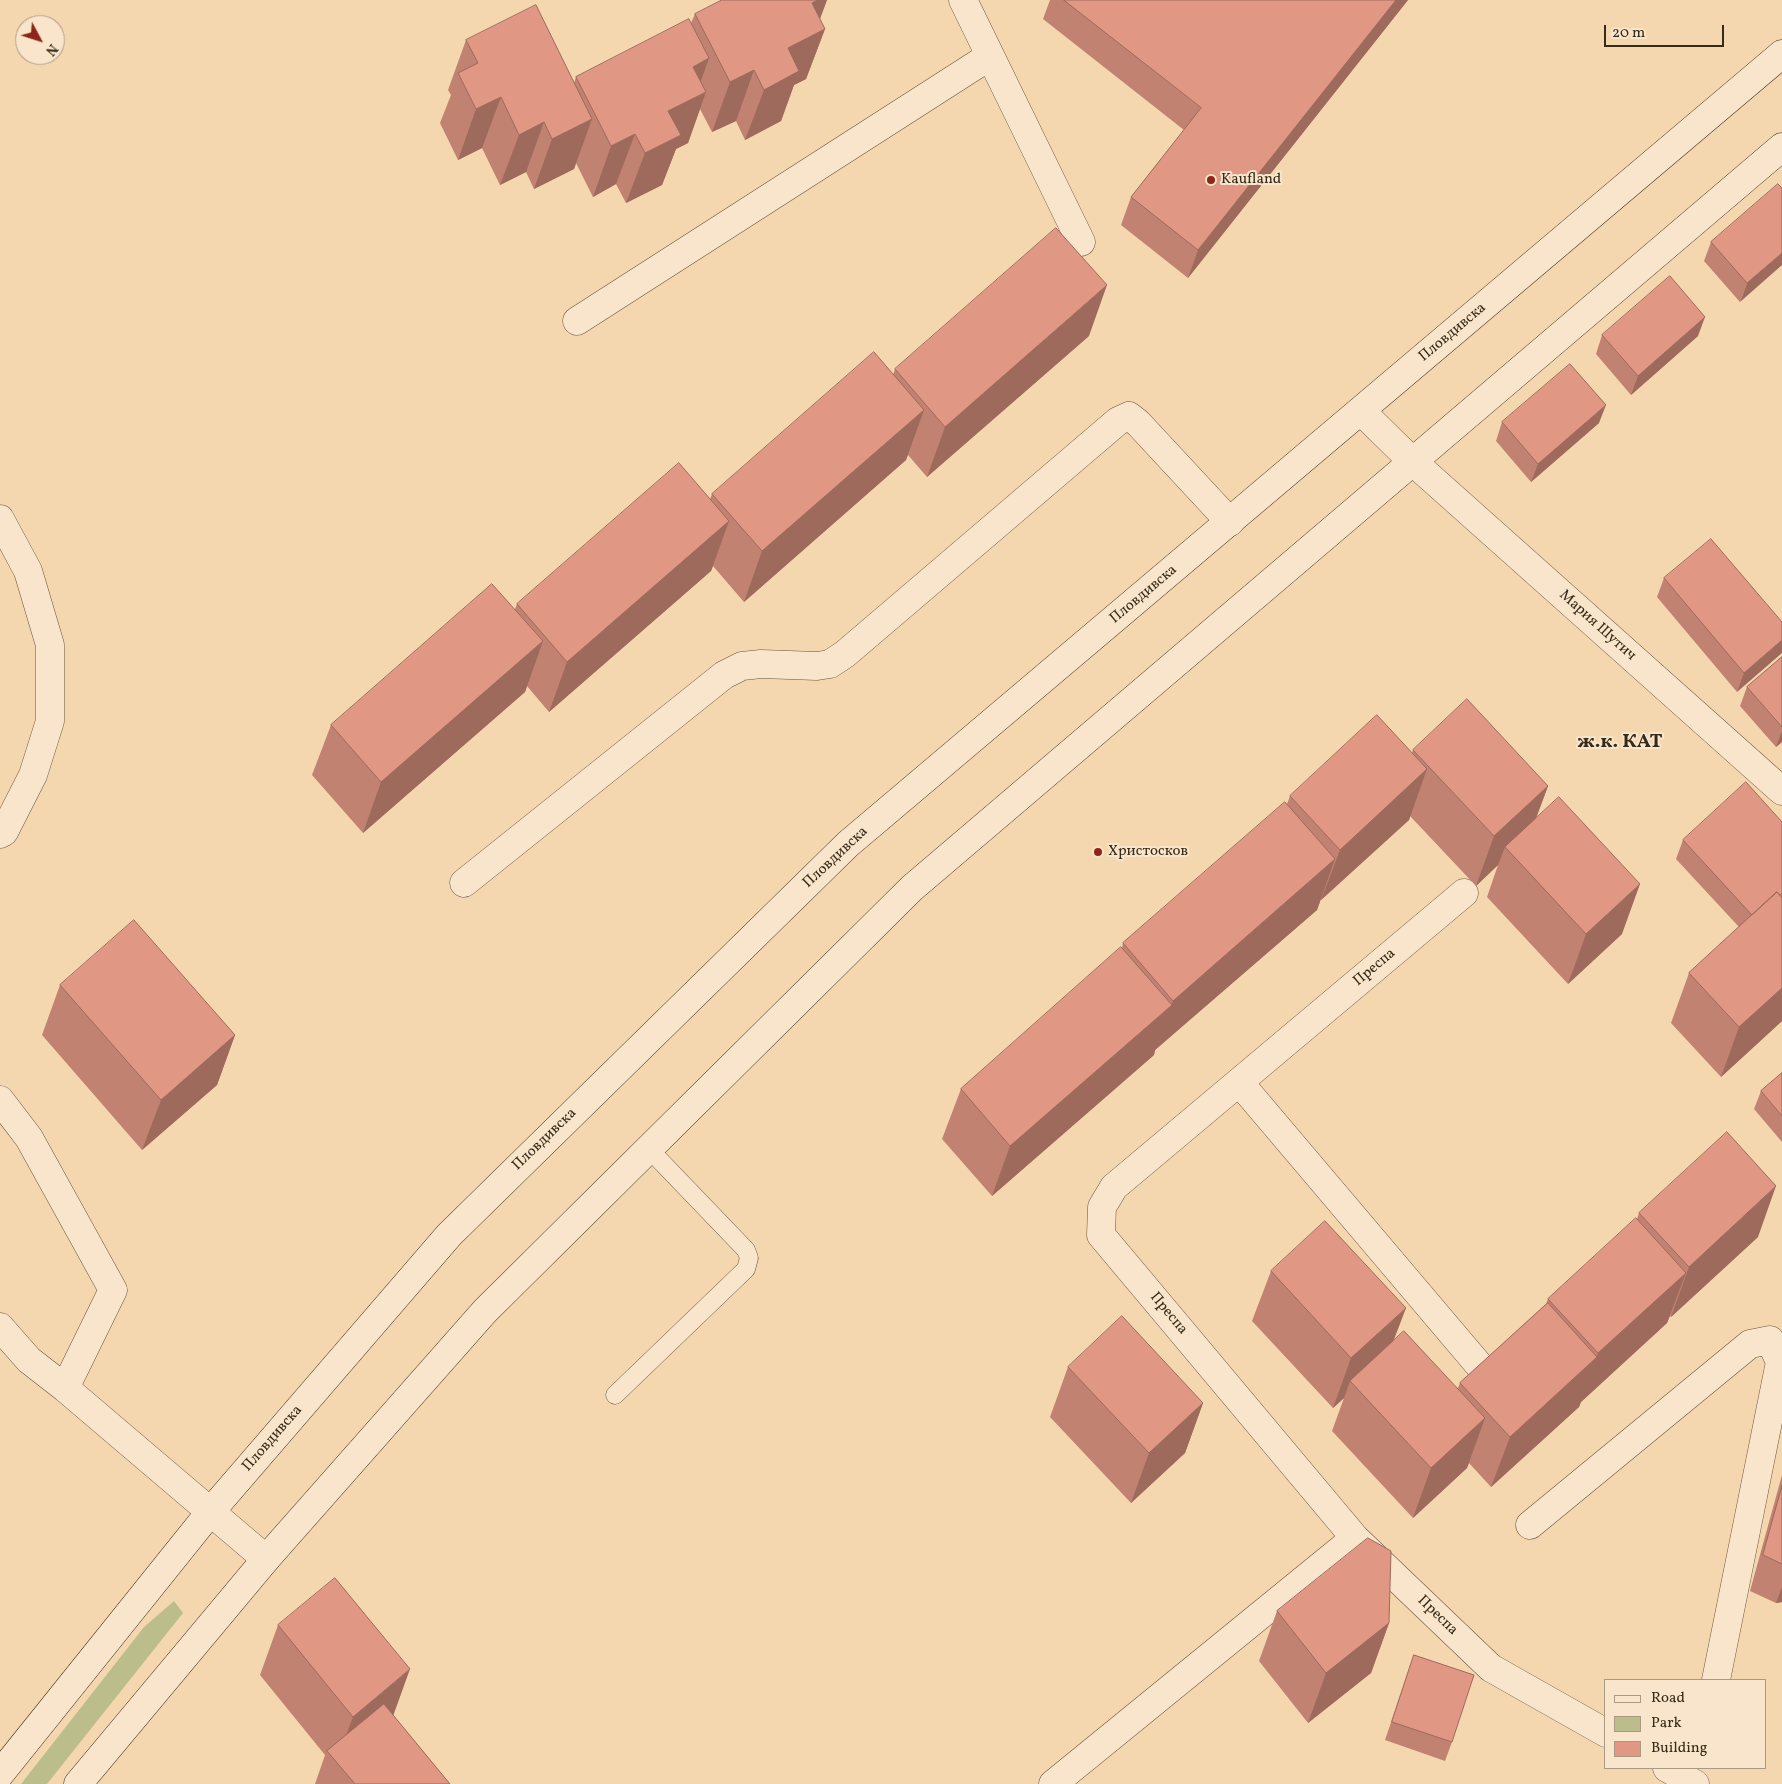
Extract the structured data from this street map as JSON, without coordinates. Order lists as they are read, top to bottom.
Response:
{
  "streets": {
    "street": ["Пловдивска", "Мария Шутич", "Преспа"]
  },
  "crossings": [
    ["Пловдивска", "Мария Шутич"]
  ],
  "districts": ["ж.к. КАТ"],
  "places": ["Kaufland", "Христосков"],
  "legend": ["Road", "Park", "Building"],
  "scale_bar": "20 m",
  "north": "bottom right"
}
